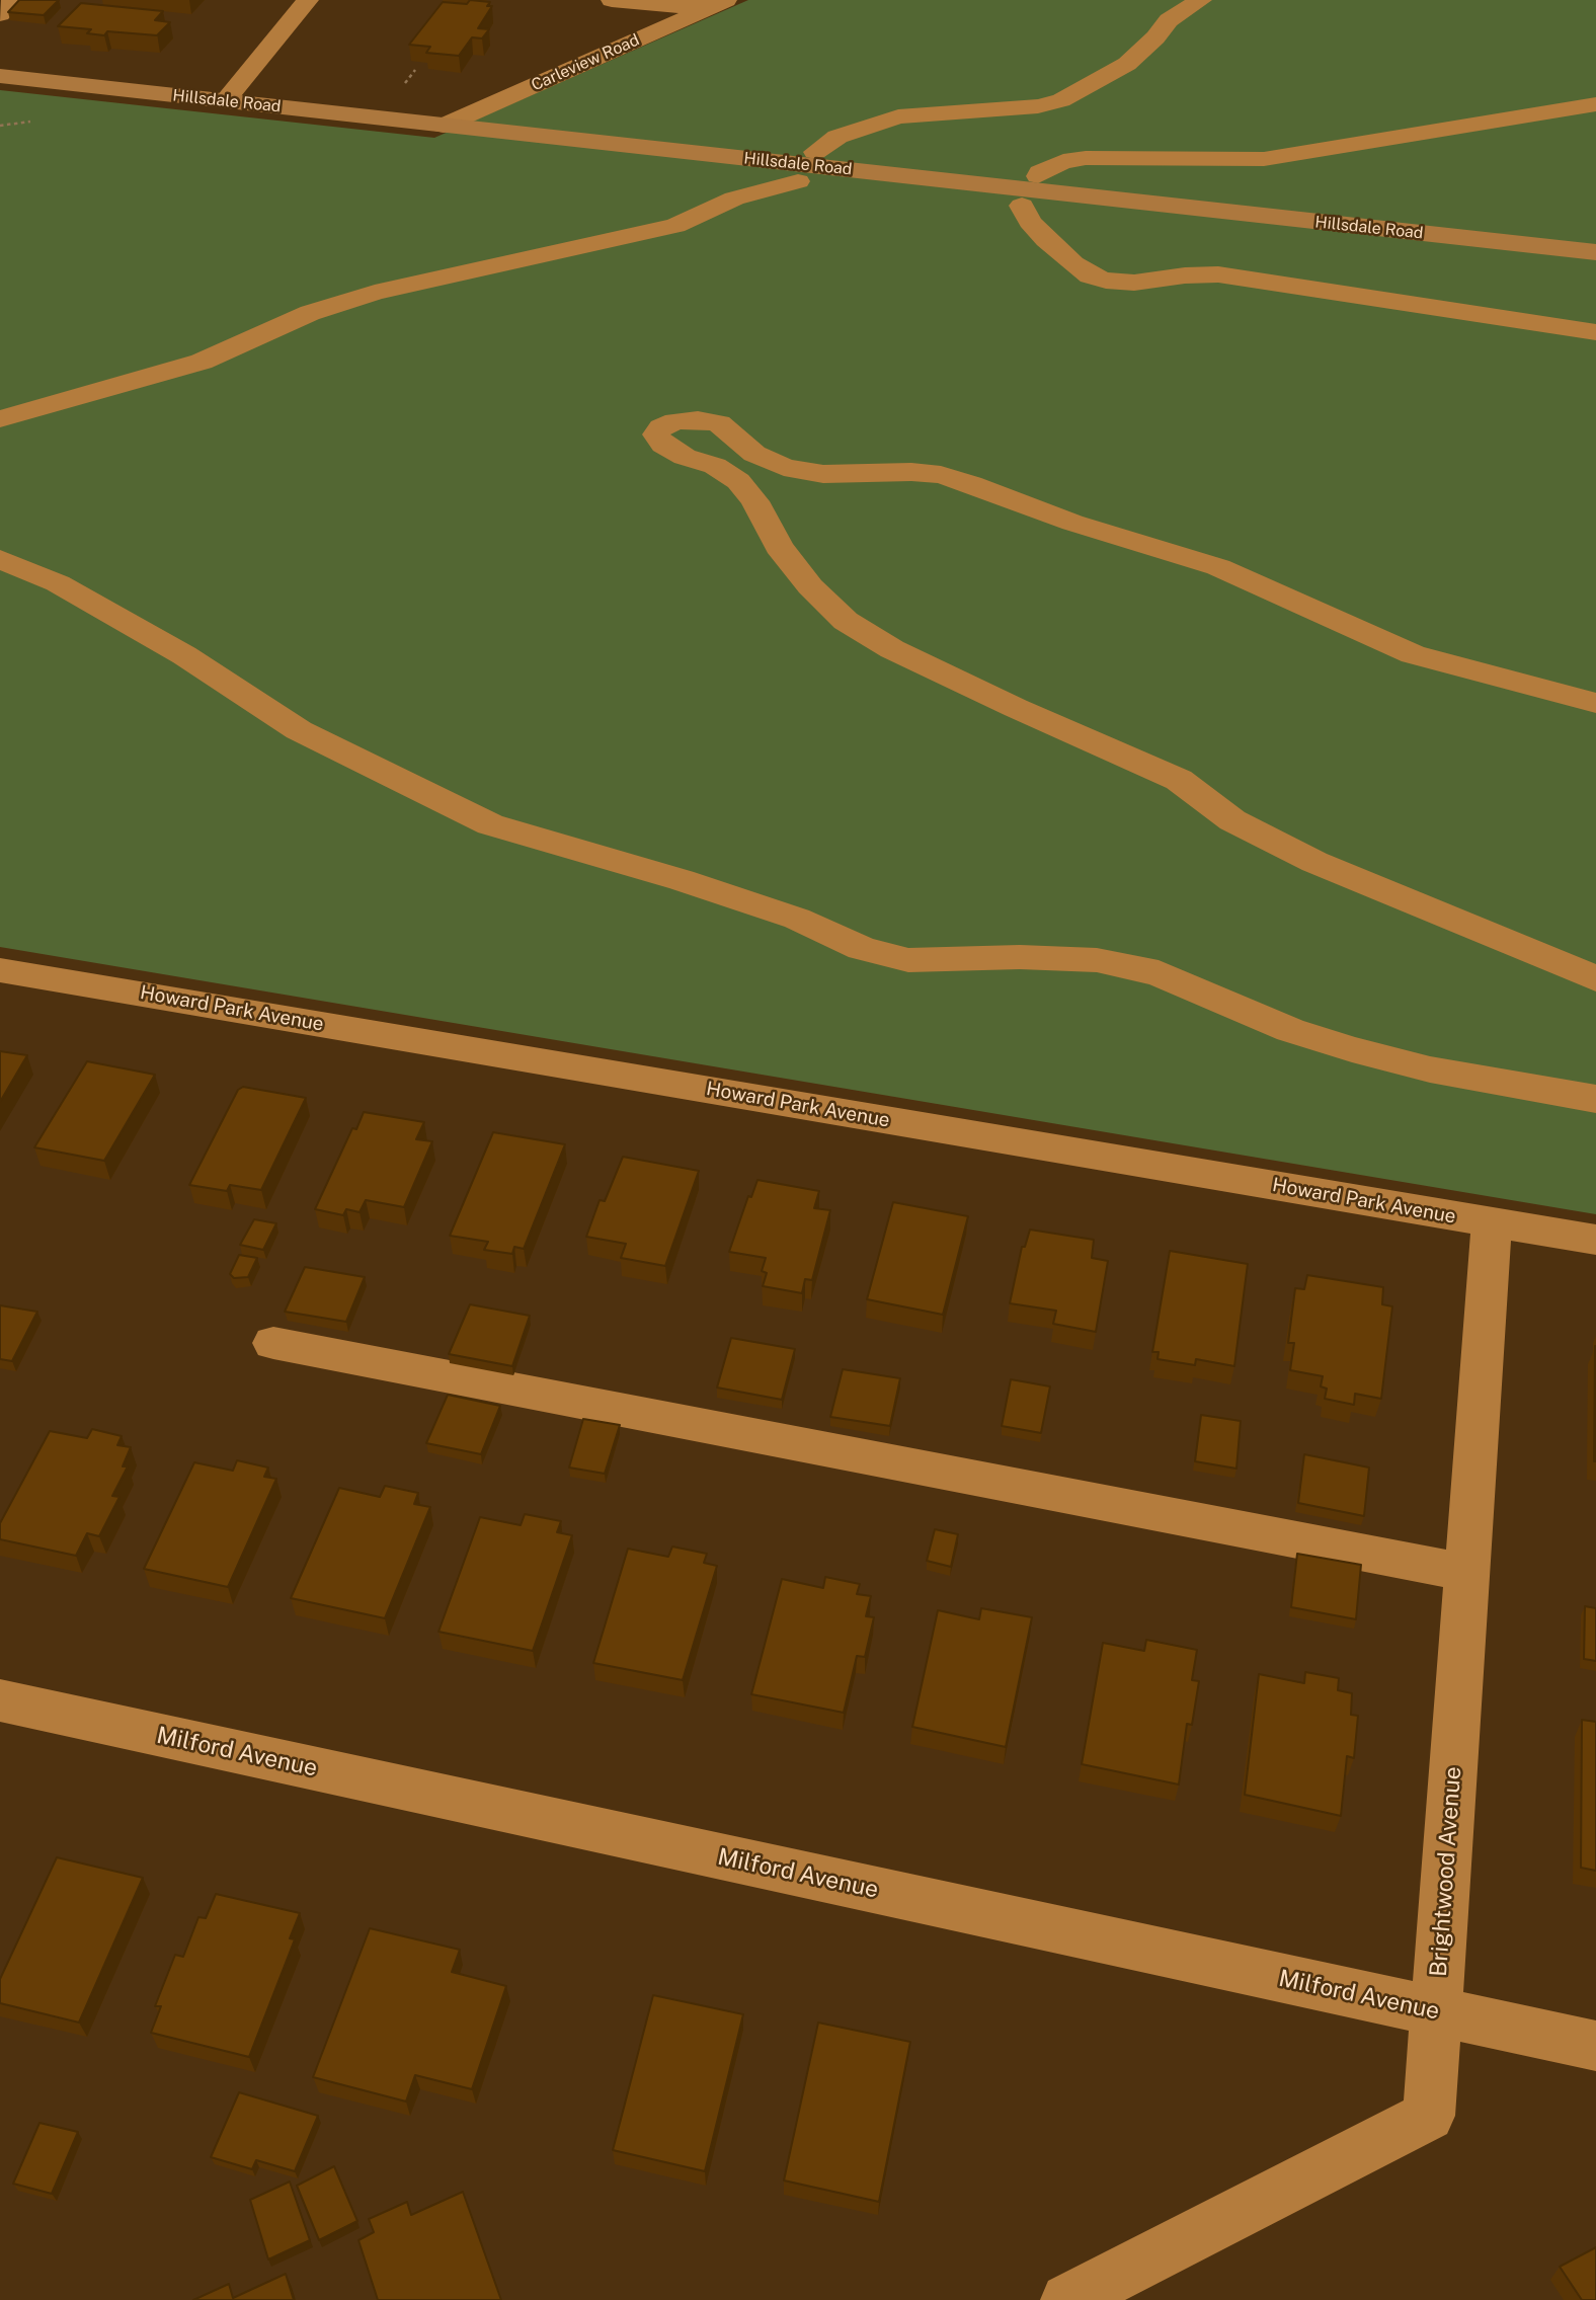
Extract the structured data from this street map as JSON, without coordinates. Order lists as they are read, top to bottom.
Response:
{
  "streets": {
    "main road": ["Hillsdale Road"],
    "street": [
      "Carleview Road",
      "Howard Park Avenue",
      "Milford Avenue",
      "Brightwood Avenue"
    ]
  },
  "crossings": [
    ["Carleview Road", "Hillsdale Road"],
    ["Howard Park Avenue", "Brightwood Avenue"],
    ["Milford Avenue", "Brightwood Avenue"]
  ]
}
